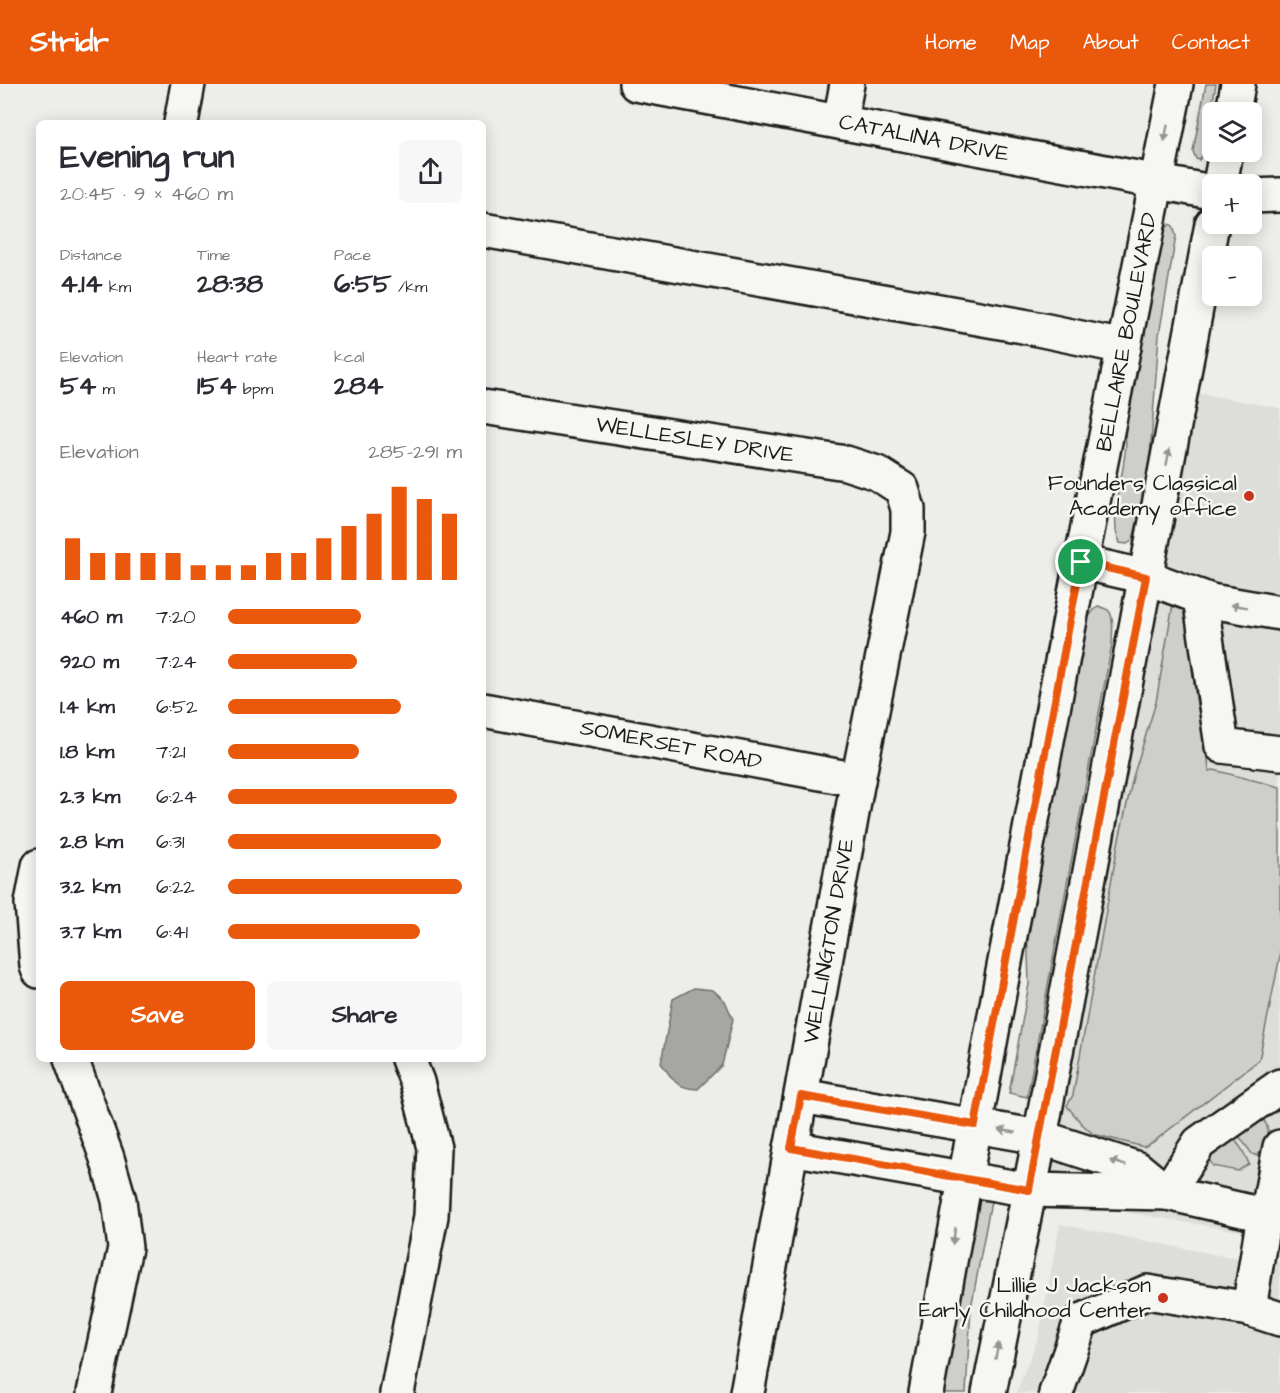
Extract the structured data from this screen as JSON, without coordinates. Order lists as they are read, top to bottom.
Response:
{
  "streets": {
    "street": [
      "CATALINA DRIVE",
      "BELLAIRE BOULEVARD",
      "WELLESLEY DRIVE",
      "SOMERSET ROAD",
      "WELLINGTON DRIVE"
    ]
  },
  "crossings": [
    ["CATALINA DRIVE", "BELLAIRE BOULEVARD"],
    ["WELLESLEY DRIVE", "WELLINGTON DRIVE"],
    ["SOMERSET ROAD", "WELLINGTON DRIVE"]
  ],
  "places": ["Founders Classical Academy office", "Lillie J Jackson Early Childhood Center"],
  "page": {
    "header": "Stridr",
    "nav": [
      "Home",
      "Map",
      "About",
      "Contact"
    ],
    "map_buttons": ["+", "−"],
    "heading": ["Evening run", "20:45 · 9 × 460 m"],
    "stats": [
      ["Distance", "4.14 km"],
      ["Time", "28:38"],
      ["Pace", "6:55 /km"],
      ["Elevation", "54 m"],
      ["Heart rate", "154 bpm"],
      ["kcal", "284"]
    ],
    "chart": ["Elevation", "285–291 m"],
    "list": [
      {
        "name": "460 m",
        "note": "7:20"
      },
      {
        "name": "920 m",
        "note": "7:24"
      },
      {
        "name": "1.4 km",
        "note": "6:52"
      },
      {
        "name": "1.8 km",
        "note": "7:21"
      },
      {
        "name": "2.3 km",
        "note": "6:24"
      },
      {
        "name": "2.8 km",
        "note": "6:31"
      },
      {
        "name": "3.2 km",
        "note": "6:22"
      },
      {
        "name": "3.7 km",
        "note": "6:41"
      }
    ],
    "buttons": ["Save", "Share"]
  }
}
